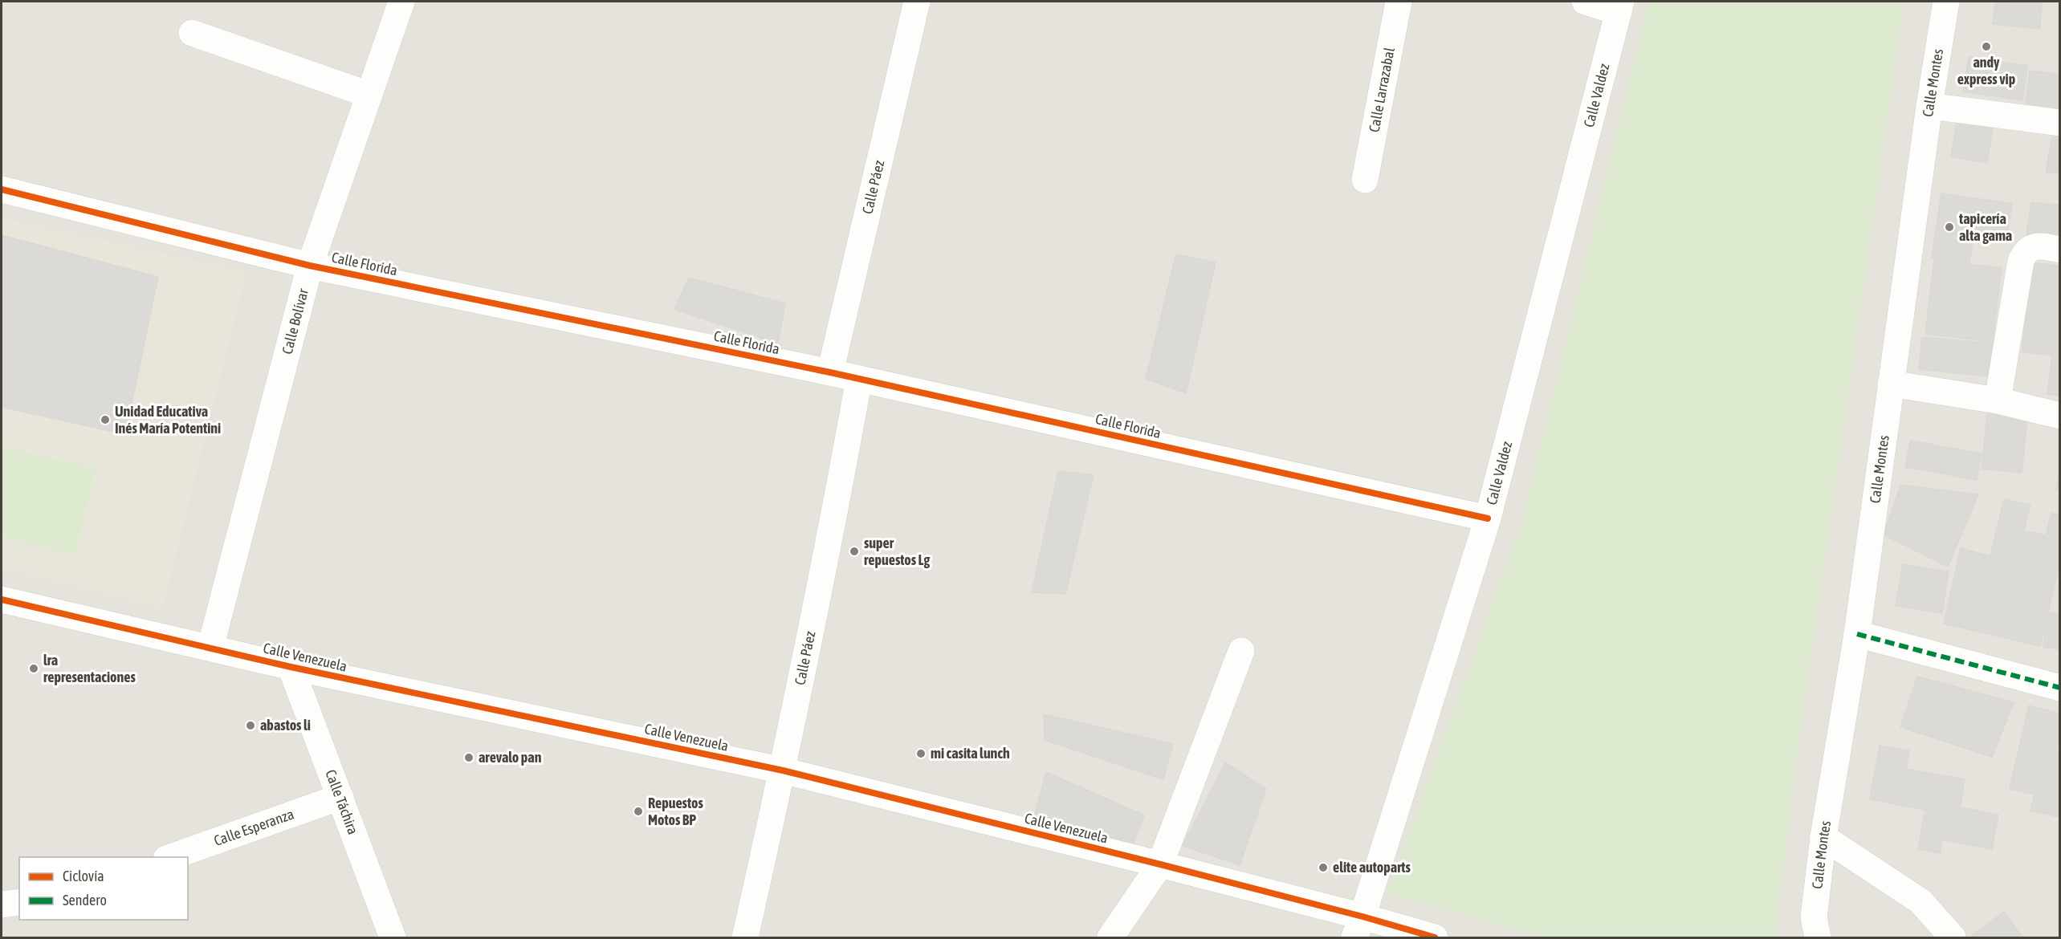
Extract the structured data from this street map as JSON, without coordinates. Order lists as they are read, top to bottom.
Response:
{
  "streets": {
    "street": [
      "Calle Montes",
      "Calle Larrazabal",
      "Calle Valdez",
      "Calle Páez",
      "Calle Florida",
      "Calle Bolívar",
      "Calle Venezuela",
      "Calle Táchira",
      "Calle Esperanza"
    ]
  },
  "crossings": [
    ["Calle Valdez", "Calle Florida"],
    ["Calle Valdez", "Calle Venezuela"],
    ["Calle Páez", "Calle Florida"],
    ["Calle Páez", "Calle Venezuela"],
    ["Calle Florida", "Calle Bolívar"],
    ["Calle Bolívar", "Calle Venezuela"],
    ["Calle Venezuela", "Calle Táchira"],
    ["Calle Táchira", "Calle Esperanza"]
  ],
  "places": [
    "andy express vip",
    "tapicería alta gama",
    "Unidad Educativa Inés María Potentini",
    "super repuestos Lg",
    "lra representaciones",
    "abastos li",
    "mi casita lunch",
    "arevalo pan",
    "Repuestos Motos BP",
    "elite autoparts"
  ],
  "legend": ["Ciclovía", "Sendero"]
}
